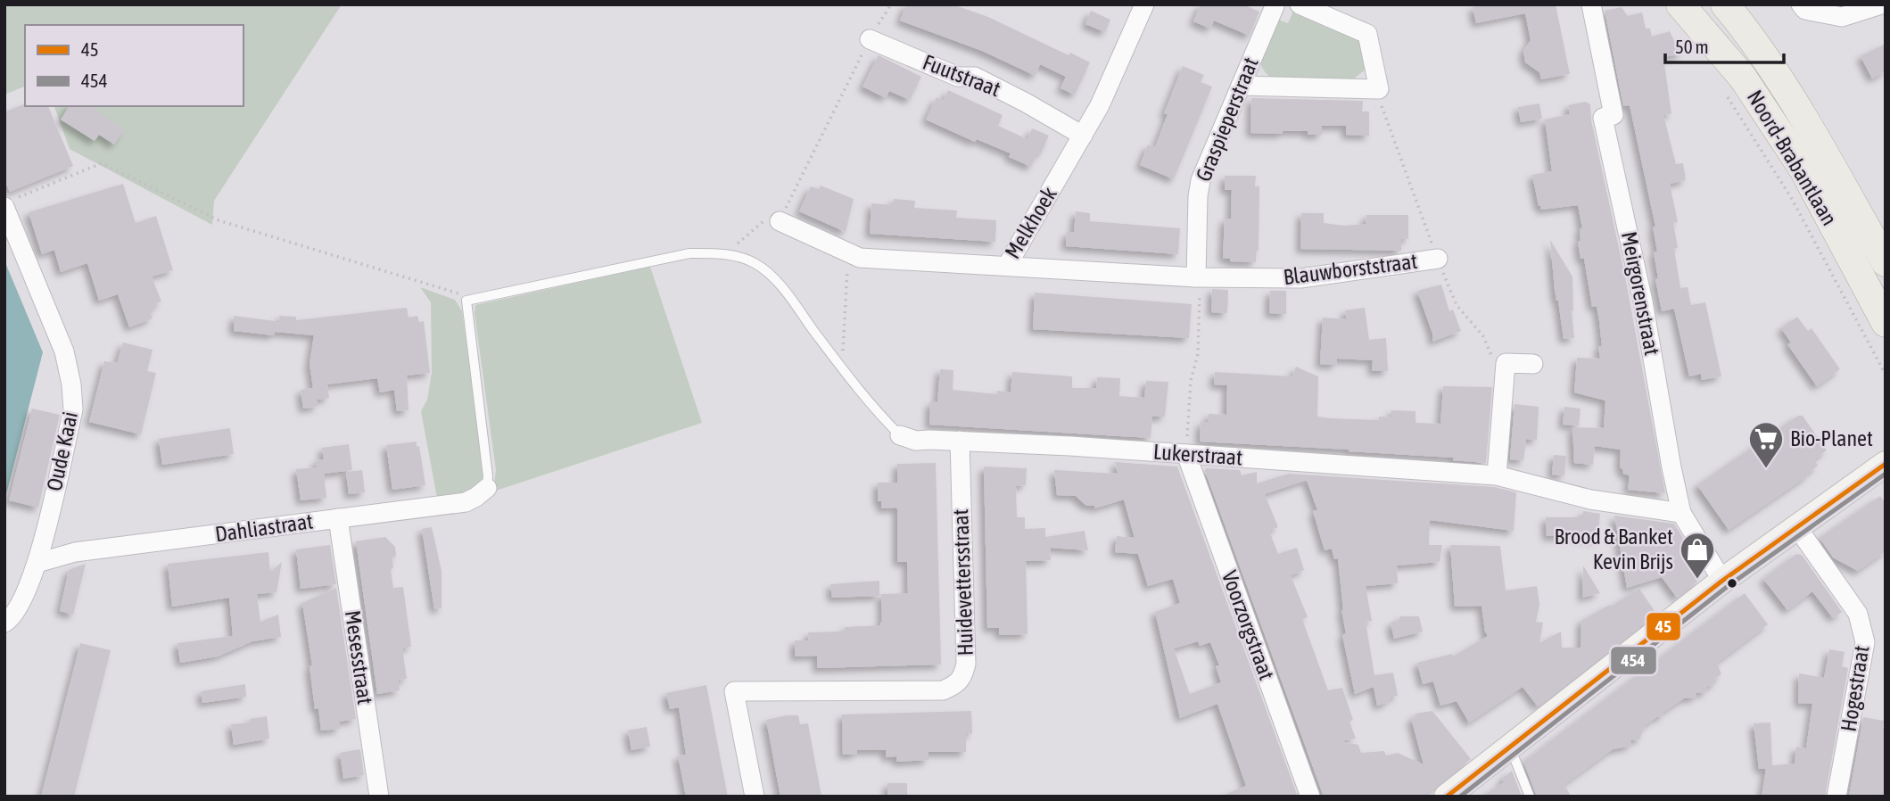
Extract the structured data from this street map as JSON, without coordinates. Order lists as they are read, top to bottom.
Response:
{
  "streets": {
    "main road": ["Noord-Brabantlaan"],
    "street": [
      "Fuutstraat",
      "Graspieperstraat",
      "Melkhoek",
      "Blauwborststraat",
      "Meirgorenstraat",
      "Oude Kaai",
      "Lukerstraat",
      "Dahliastraat",
      "Huidevettersstraat",
      "Voorzorgstraat",
      "Mesesstraat",
      "Hogestraat"
    ]
  },
  "crossings": [
    ["Fuutstraat", "Melkhoek"],
    ["Graspieperstraat", "Blauwborststraat"],
    ["Melkhoek", "Blauwborststraat"],
    ["Meirgorenstraat", "Lukerstraat"],
    ["Oude Kaai", "Dahliastraat"],
    ["Lukerstraat", "Huidevettersstraat"],
    ["Lukerstraat", "Voorzorgstraat"],
    ["Dahliastraat", "Mesesstraat"]
  ],
  "places": {
    "supermarket": ["Bio-Planet"],
    "shop": ["Brood & Banket Kevin Brijs"]
  },
  "lines": ["transit line 45", "transit line 454"],
  "legend": ["45", "454"],
  "scale_bar": "50 m"
}
